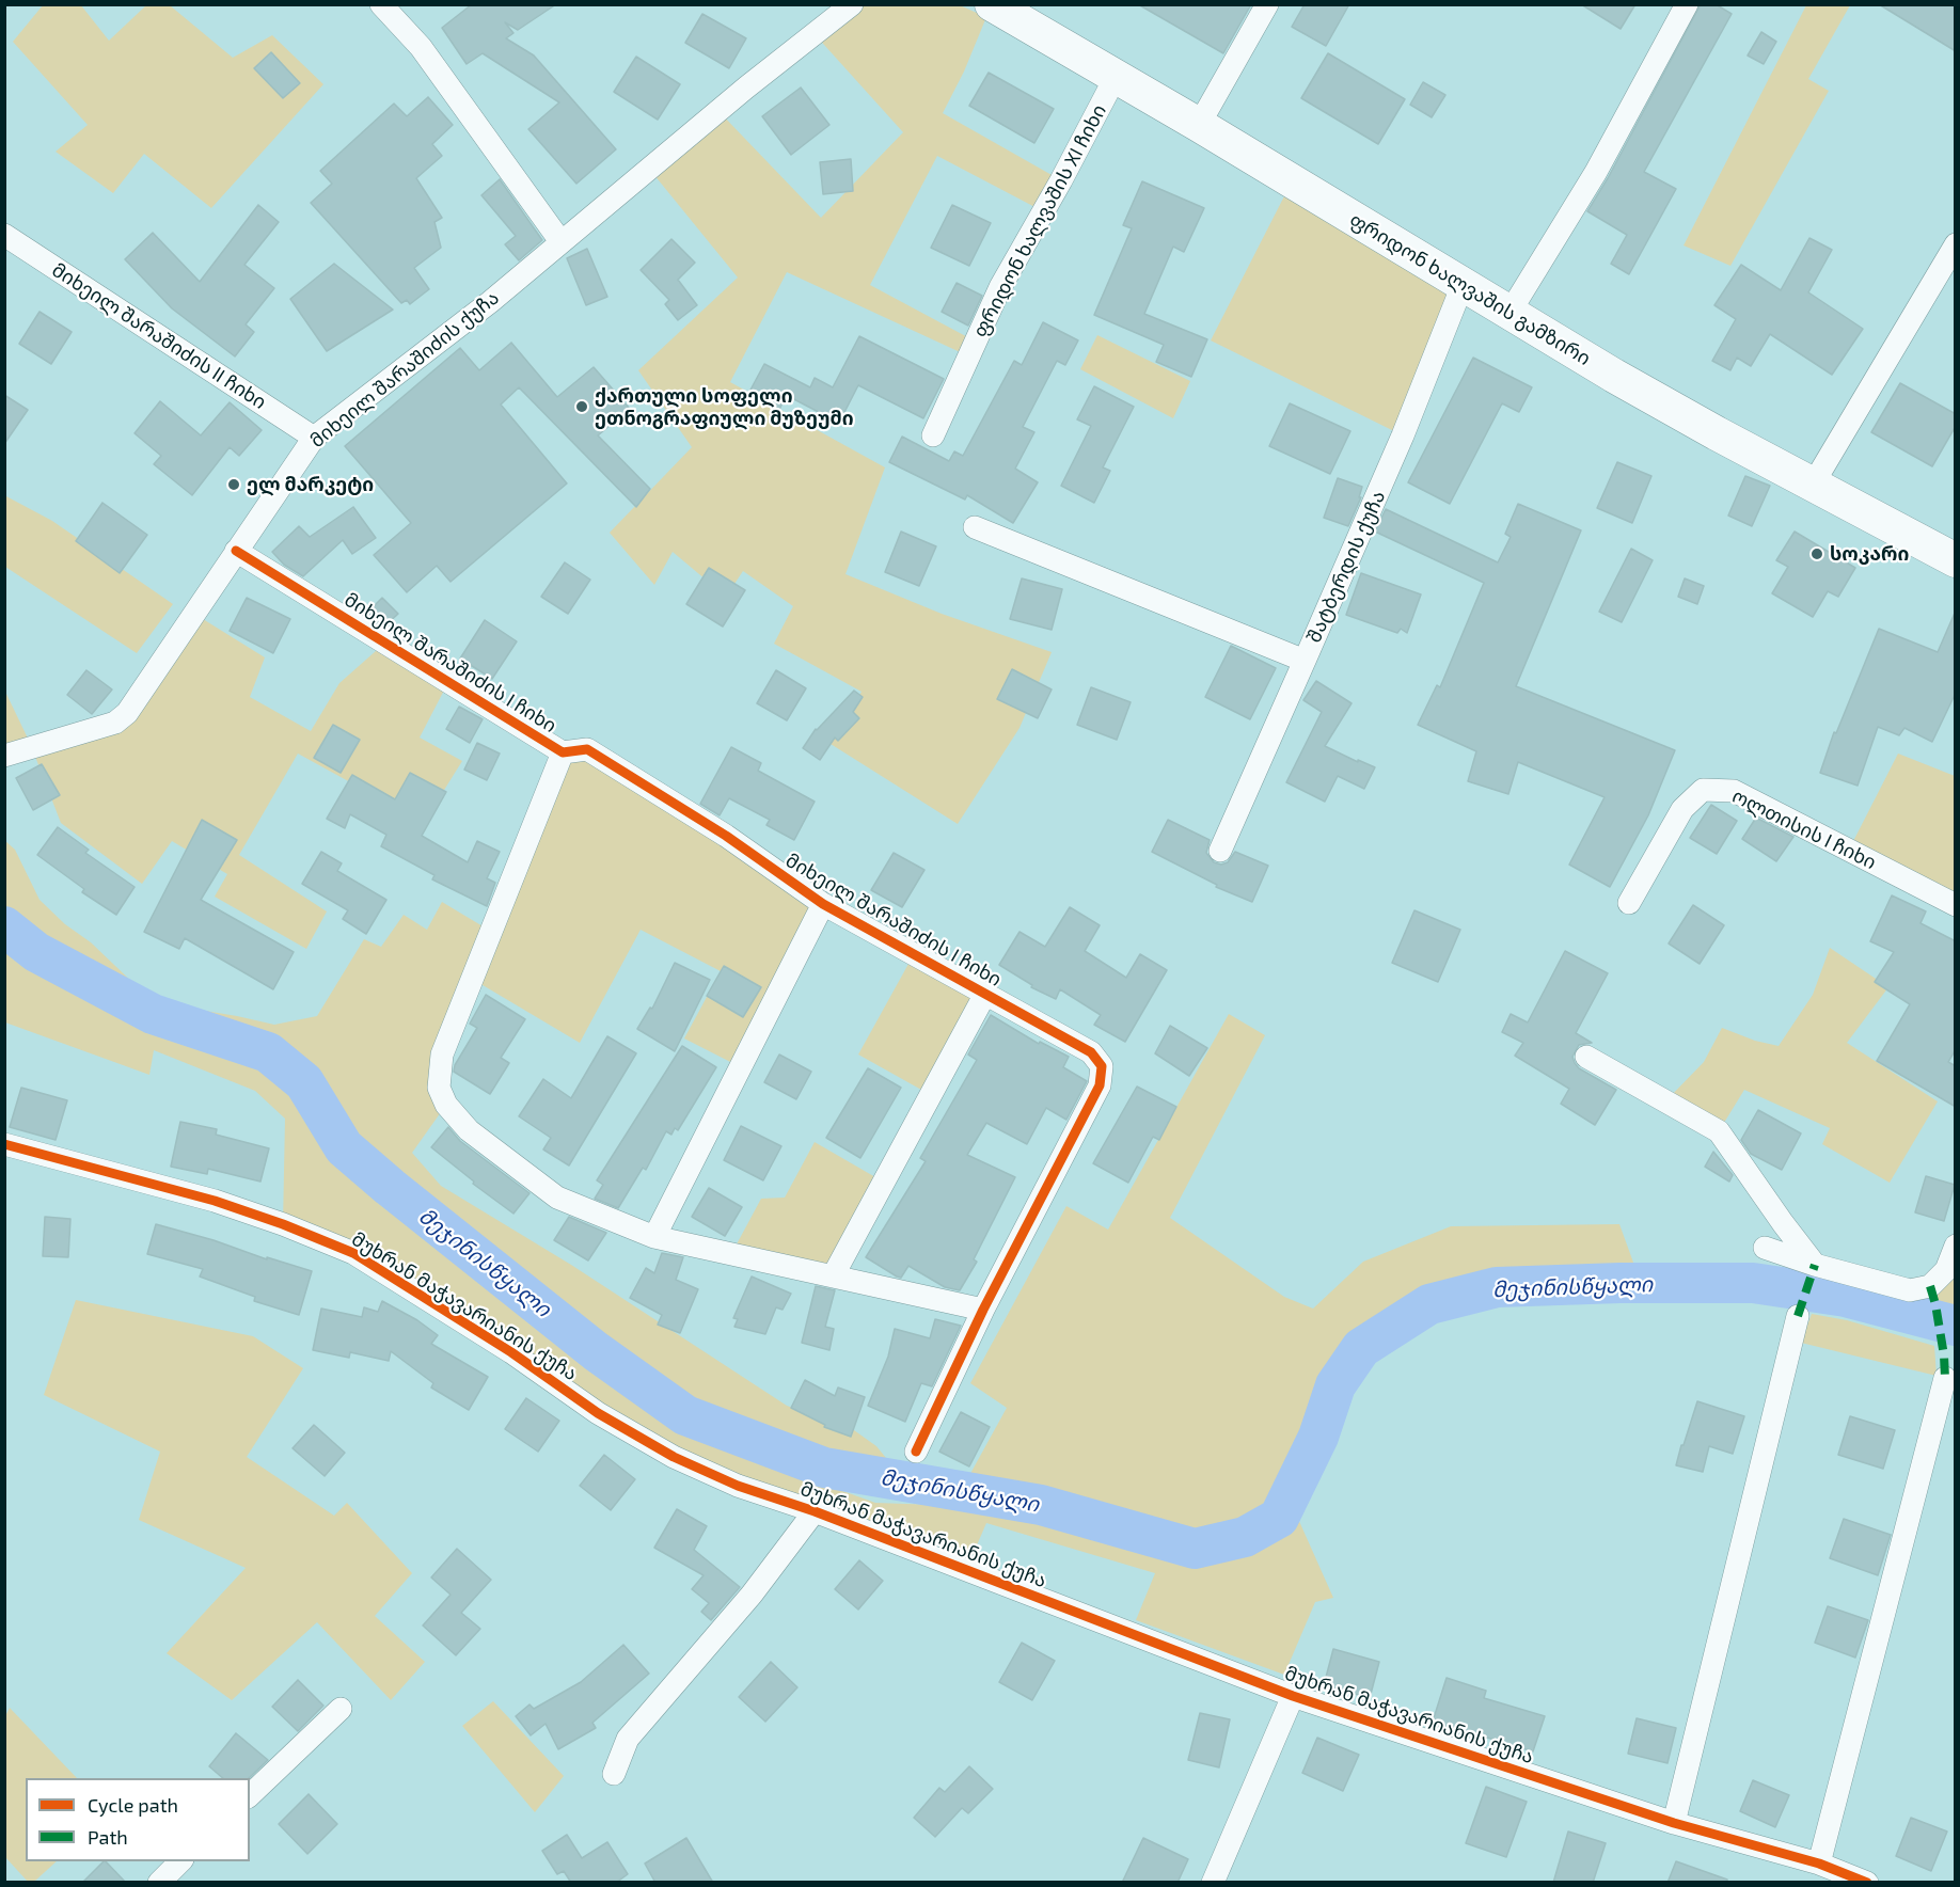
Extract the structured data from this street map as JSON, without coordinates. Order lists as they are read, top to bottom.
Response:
{
  "streets": {
    "highway": ["ფრიდონ ხალვაშის გამზირი"],
    "street": [
      "ფრიდონ ხალვაშის XI ჩიხი",
      "მიხეილ შარაშიძის II ჩიხი",
      "მიხეილ შარაშიძის ქუჩა",
      "შატბერდის ქუჩა",
      "მიხეილ შარაშიძის I ჩიხი",
      "ოლთისის I ჩიხი",
      "მუხრან მაჭავარიანის ქუჩა"
    ]
  },
  "crossings": [
    ["ფრიდონ ხალვაშის XI ჩიხი", "ფრიდონ ხალვაშის გამზირი"],
    ["ფრიდონ ხალვაშის გამზირი", "შატბერდის ქუჩა"],
    ["მიხეილ შარაშიძის II ჩიხი", "მიხეილ შარაშიძის ქუჩა"],
    ["მიხეილ შარაშიძის ქუჩა", "მიხეილ შარაშიძის I ჩიხი"]
  ],
  "water": ["მეჯინისწყალი"],
  "places": ["ქართული სოფელი ეთნოგრაფიული მუზეუმი", "ელ მარკეტი", "სოკარი"],
  "legend": ["Cycle path", "Path"]
}
